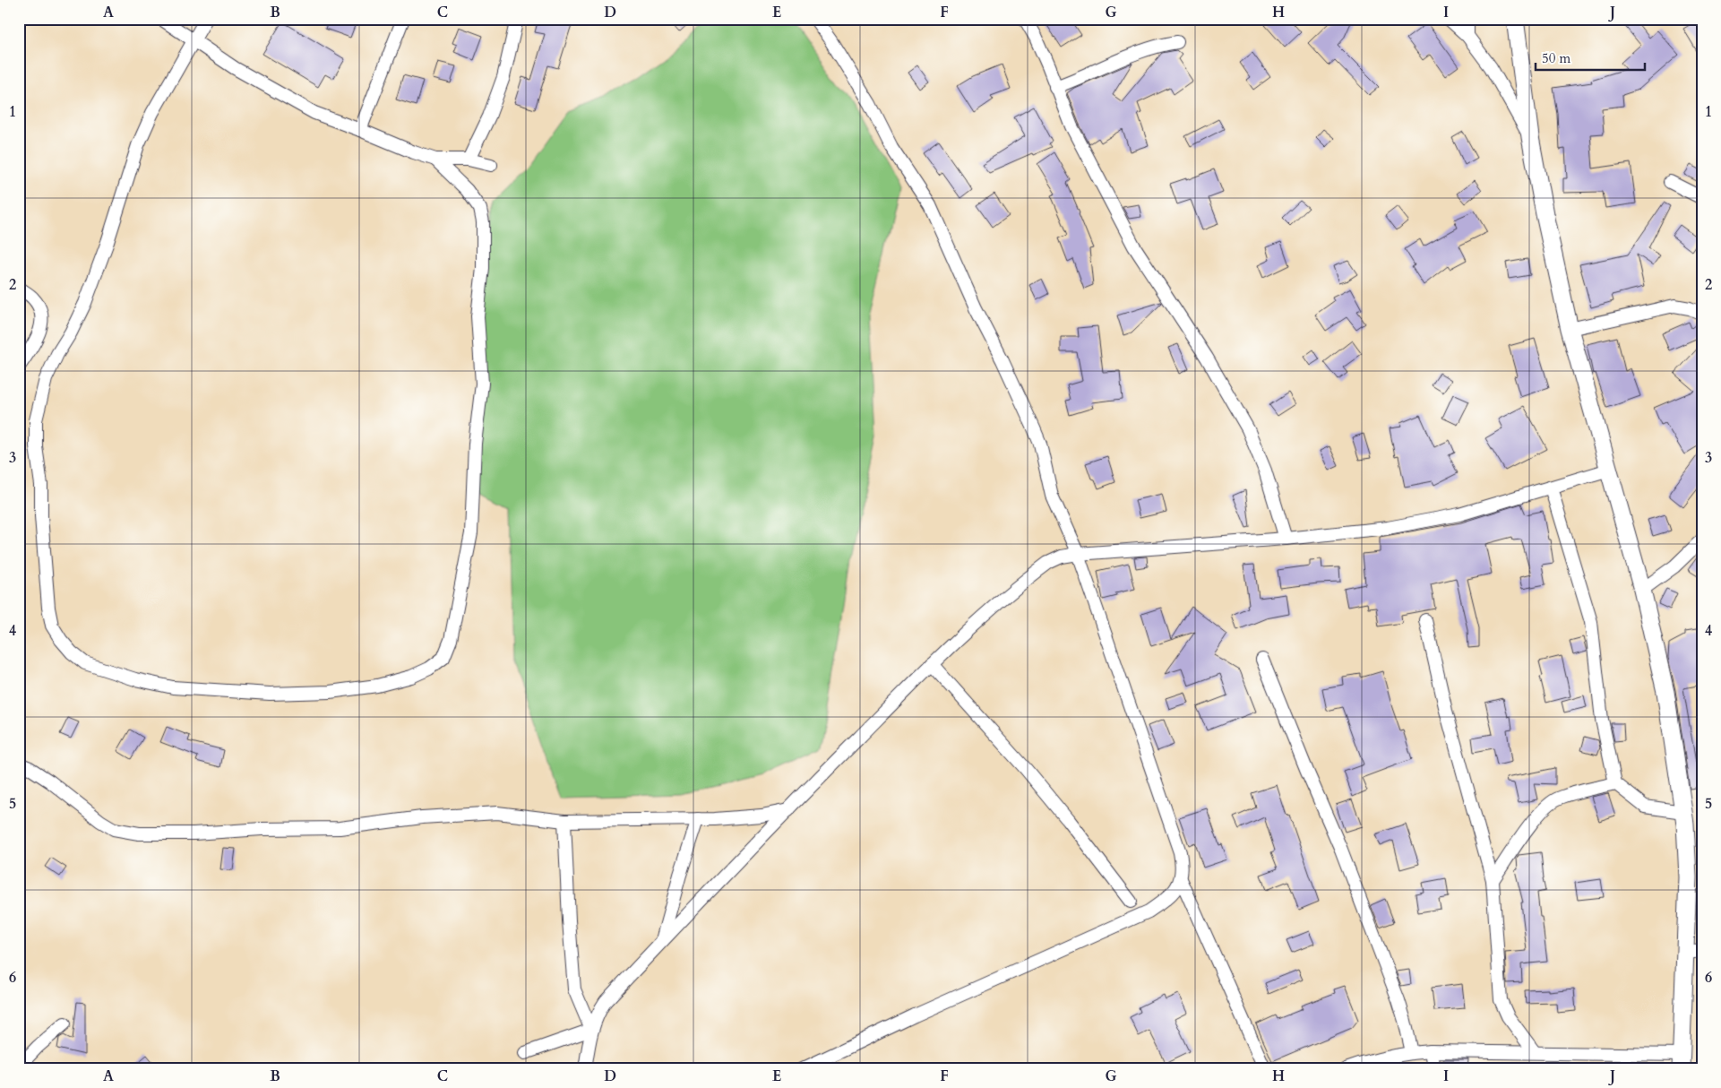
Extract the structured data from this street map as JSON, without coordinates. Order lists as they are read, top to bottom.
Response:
{
  "scale_bar": "50 m",
  "grid": {
    "columns": [
      "A",
      "B",
      "C",
      "D",
      "E",
      "F",
      "G",
      "H",
      "I",
      "J"
    ],
    "rows": [
      "1",
      "2",
      "3",
      "4",
      "5",
      "6"
    ]
  }
}
